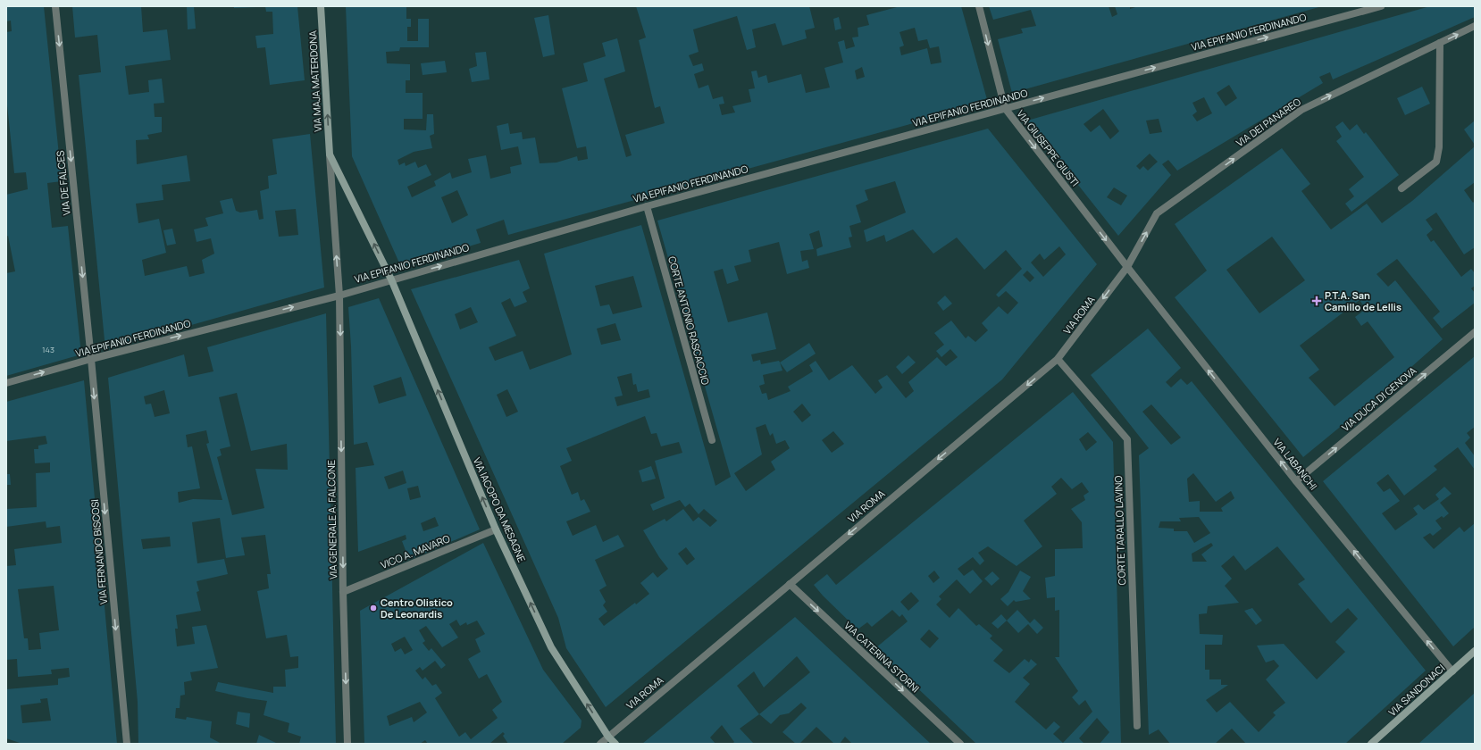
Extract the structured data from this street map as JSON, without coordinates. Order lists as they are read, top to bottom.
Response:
{
  "streets": {
    "main road": ["VIA MAJA MATERDONA", "VIA IACOPO DA MESAGNE", "VIA SANDONACI"],
    "street": [
      "VIA EPIFANIO FERDINANDO",
      "VIA DEI PANAREO",
      "VIA GIUSEPPE GIUSTI",
      "VIA DE FALCES",
      "VIA ROMA",
      "CORTE ANTONIO RASCACCIO",
      "VIA DUCA DI GENOVA",
      "VIA LABANCHI",
      "VIA GENERALE A. FALCONE",
      "CORTE TARALLO LAVINO",
      "VIA FERNANDO BISCOSI",
      "VICO A. MAVARO",
      "VIA CATERINA STORNI"
    ]
  },
  "crossings": [
    ["VIA EPIFANIO FERDINANDO", "VIA MAJA MATERDONA"],
    ["VIA EPIFANIO FERDINANDO", "VIA GIUSEPPE GIUSTI"],
    ["VIA EPIFANIO FERDINANDO", "VIA DE FALCES"],
    ["VIA EPIFANIO FERDINANDO", "CORTE ANTONIO RASCACCIO"],
    ["VIA EPIFANIO FERDINANDO", "VIA IACOPO DA MESAGNE"],
    ["VIA EPIFANIO FERDINANDO", "VIA GENERALE A. FALCONE"],
    ["VIA EPIFANIO FERDINANDO", "VIA FERNANDO BISCOSI"],
    ["VIA MAJA MATERDONA", "VIA IACOPO DA MESAGNE"],
    ["VIA MAJA MATERDONA", "VIA GENERALE A. FALCONE"],
    ["VIA DEI PANAREO", "VIA GIUSEPPE GIUSTI"],
    ["VIA DEI PANAREO", "VIA ROMA"],
    ["VIA DEI PANAREO", "VIA LABANCHI"],
    ["VIA GIUSEPPE GIUSTI", "VIA ROMA"],
    ["VIA GIUSEPPE GIUSTI", "VIA LABANCHI"],
    ["VIA DE FALCES", "VIA FERNANDO BISCOSI"],
    ["VIA ROMA", "VIA LABANCHI"],
    ["VIA ROMA", "VIA IACOPO DA MESAGNE"],
    ["VIA ROMA", "CORTE TARALLO LAVINO"],
    ["VIA ROMA", "VIA CATERINA STORNI"],
    ["VIA DUCA DI GENOVA", "VIA LABANCHI"],
    ["VIA LABANCHI", "VIA SANDONACI"],
    ["VIA IACOPO DA MESAGNE", "VICO A. MAVARO"],
    ["VIA GENERALE A. FALCONE", "VICO A. MAVARO"]
  ],
  "one_way": [
    "VIA EPIFANIO FERDINANDO",
    "VIA MAJA MATERDONA",
    "VIA DEI PANAREO",
    "VIA GIUSEPPE GIUSTI",
    "VIA DE FALCES",
    "VIA ROMA",
    "VIA DUCA DI GENOVA",
    "VIA LABANCHI",
    "VIA IACOPO DA MESAGNE",
    "VIA GENERALE A. FALCONE",
    "VIA FERNANDO BISCOSI",
    "VIA CATERINA STORNI"
  ],
  "places": {
    "health": ["P.T.A. San Camillo de Lellis"],
    "other": ["Centro Olistico De Leonardis"]
  },
  "house_numbers": ["143"]
}
